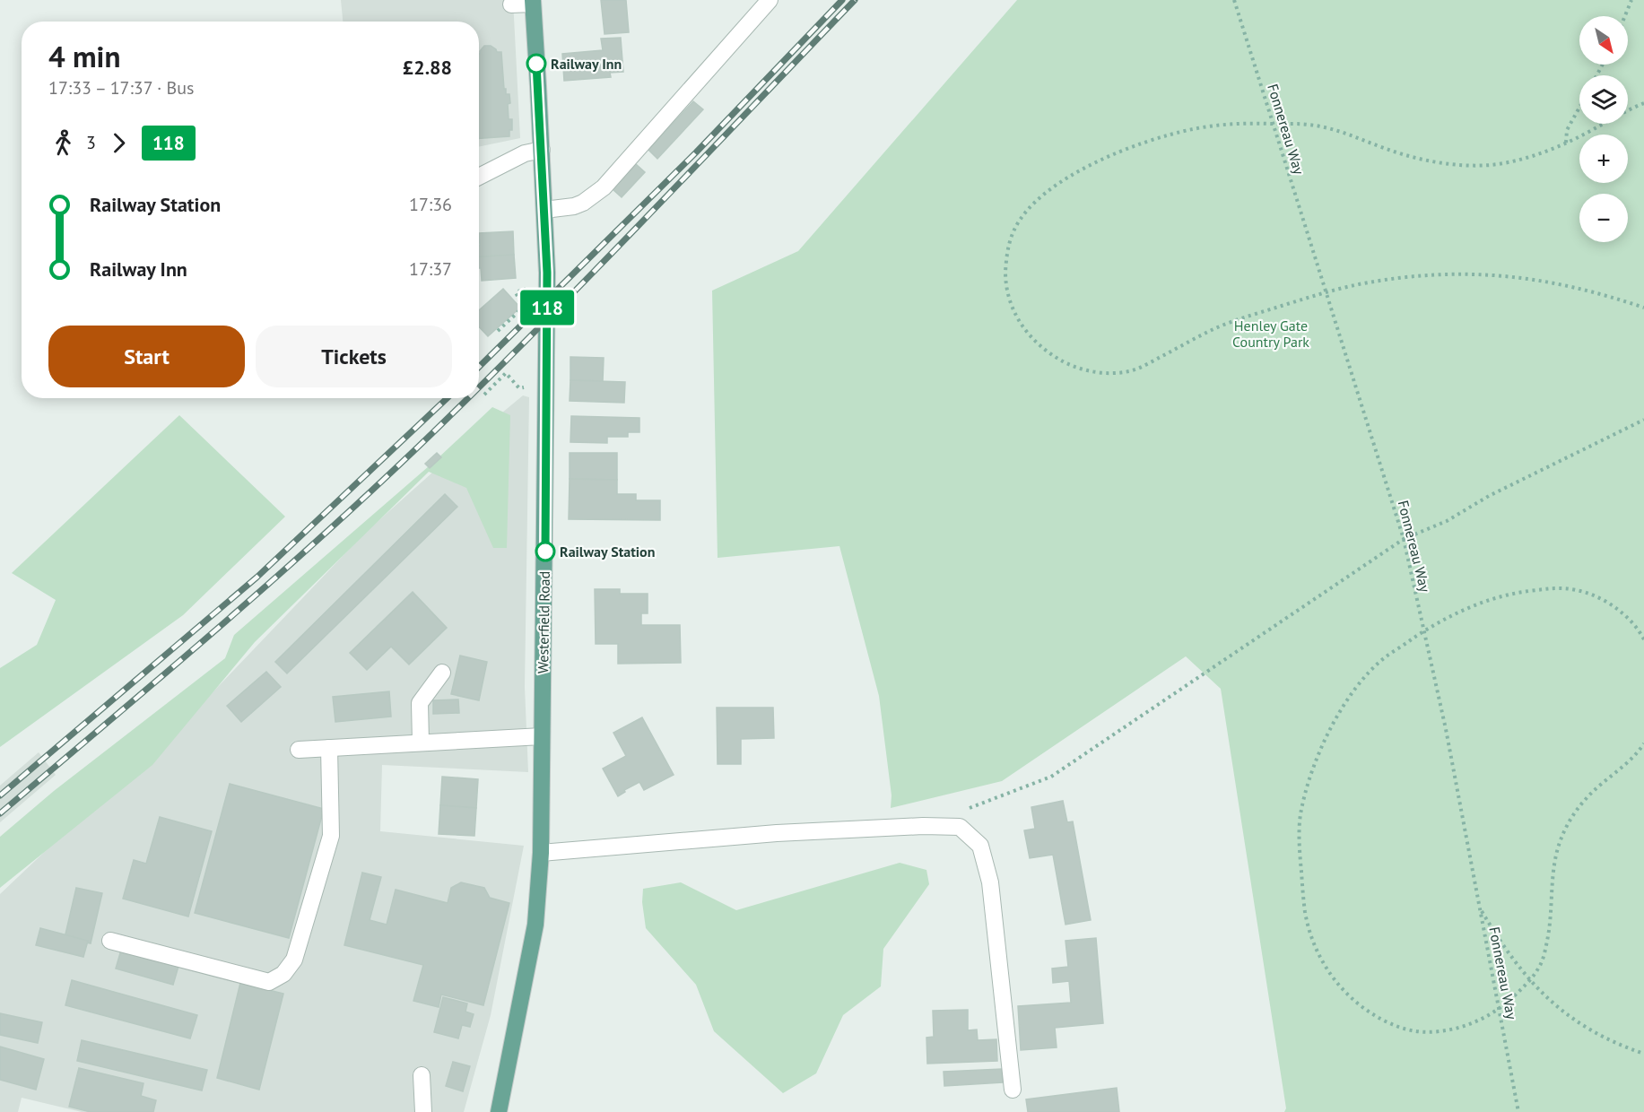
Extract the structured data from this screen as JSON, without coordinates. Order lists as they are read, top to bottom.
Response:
{
  "streets": {
    "main road": ["Westerfield Road"],
    "path": ["Fonnereau Way"]
  },
  "parks": ["Henley Gate Country Park"],
  "places": ["Railway Inn", "Railway Station"],
  "lines": ["bus line 118"],
  "north": "bottom right",
  "page": {
    "on_map": "118",
    "map_buttons": ["+", "−"],
    "heading": ["4 min", "17:33 – 17:37 · Bus", "£2.88"],
    "legs": ["3", "118"],
    "list": [
      {
        "name": "Railway Station",
        "value": "17:36"
      },
      {
        "name": "Railway Inn",
        "value": "17:37"
      }
    ],
    "buttons": ["Start", "Tickets"]
  }
}
